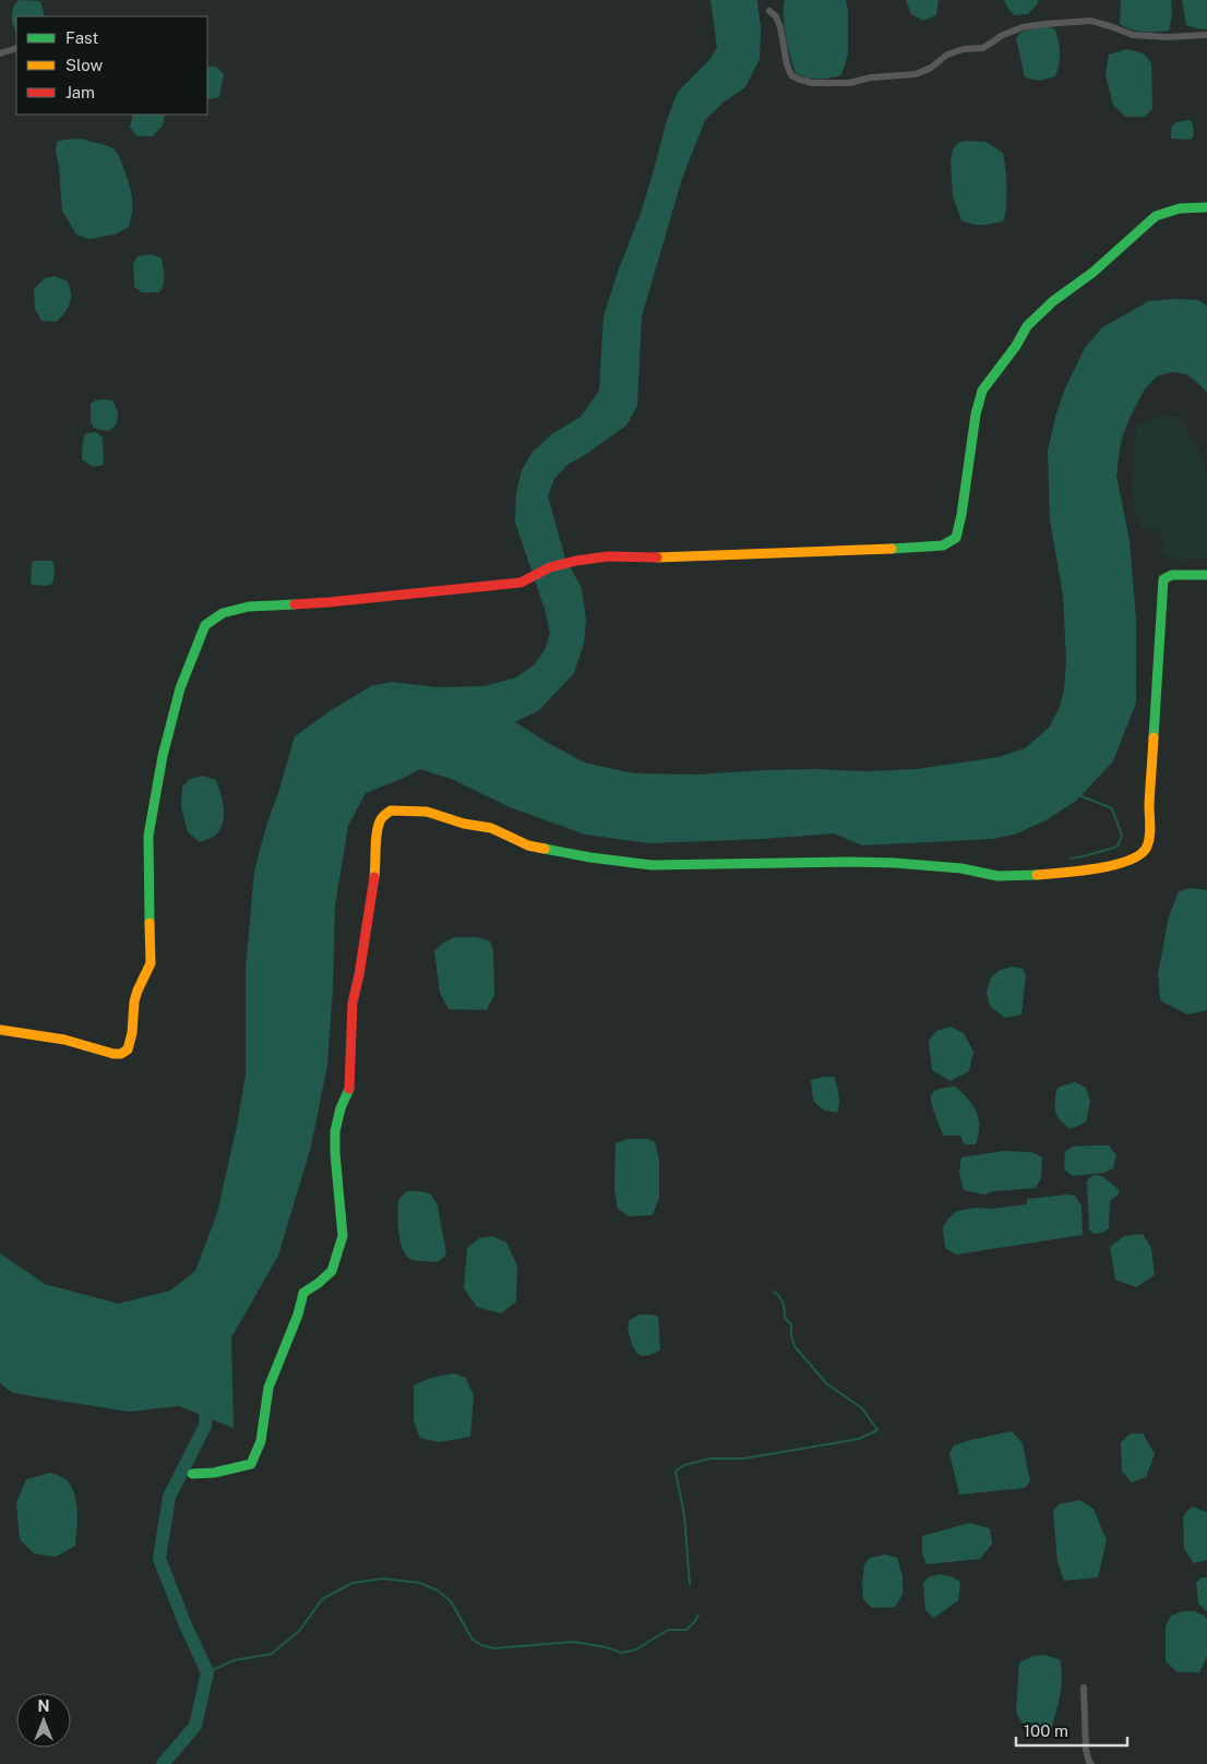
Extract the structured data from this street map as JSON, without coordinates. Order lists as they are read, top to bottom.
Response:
{
  "legend": ["Fast", "Slow", "Jam"],
  "scale_bar": "100 m",
  "north": "top"
}
